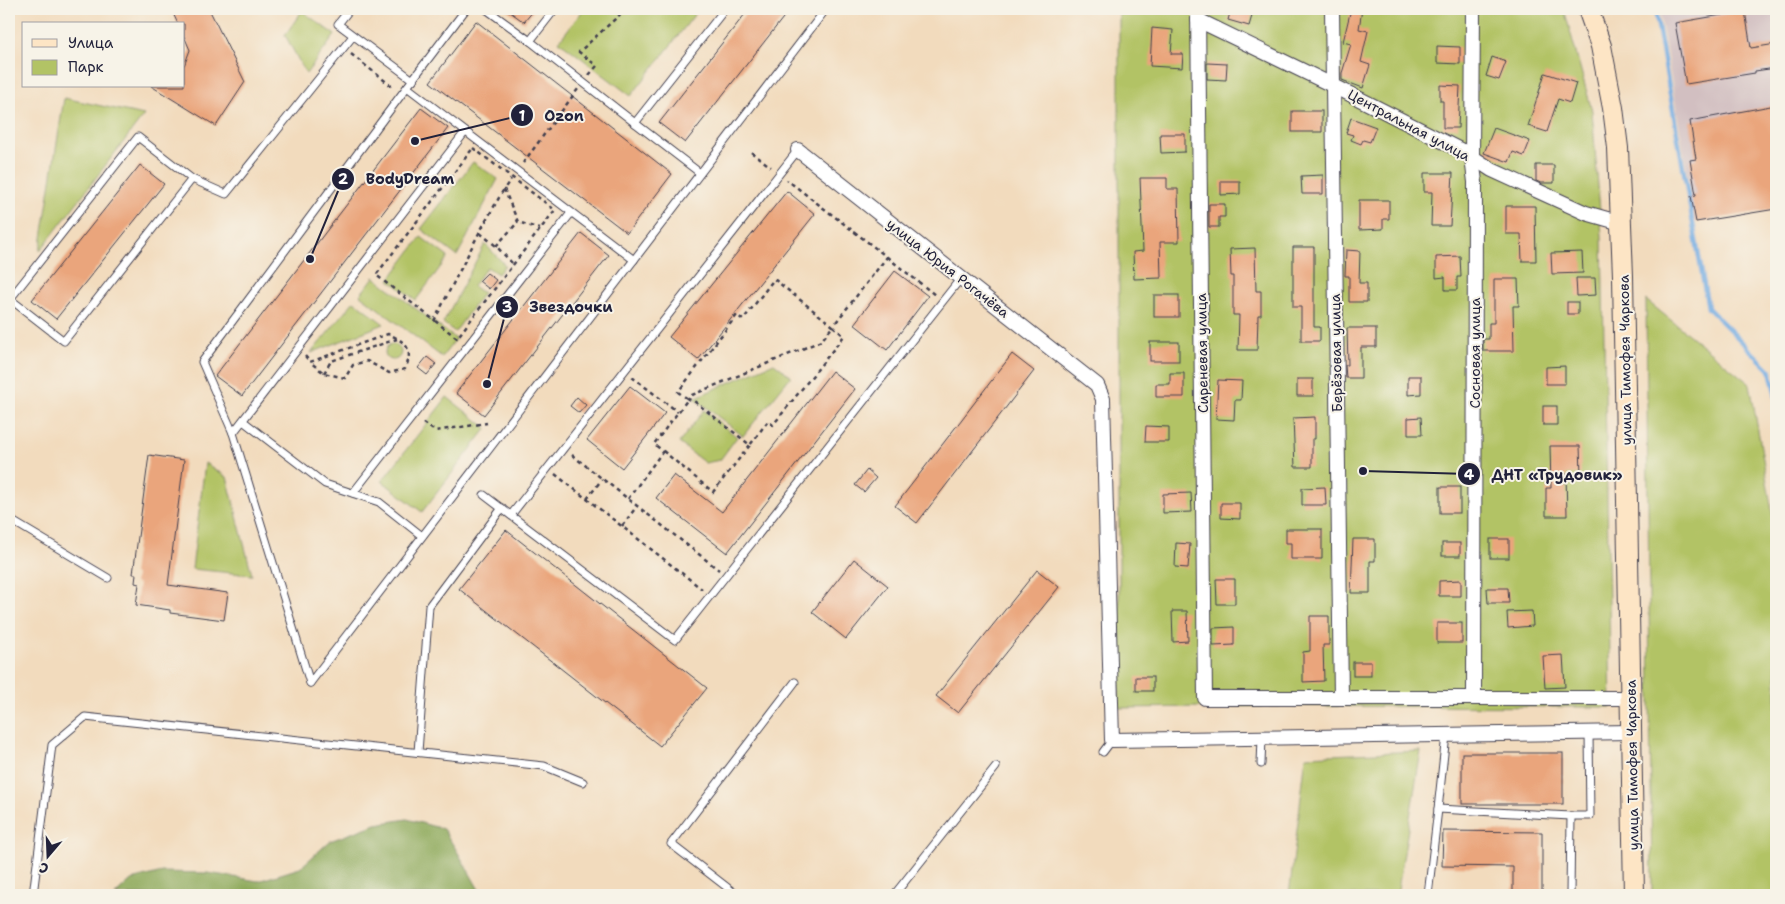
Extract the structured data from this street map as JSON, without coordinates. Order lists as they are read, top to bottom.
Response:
{
  "streets": {
    "main road": ["улица Тимофея Чаркова"],
    "street": [
      "Центральная улица",
      "улица Юрия Рогачёва",
      "Сиреневая улица",
      "Берёзовая улица",
      "Сосновая улица"
    ]
  },
  "crossings": [
    ["Центральная улица", "Сиреневая улица"],
    ["Центральная улица", "Берёзовая улица"],
    ["Центральная улица", "Сосновая улица"],
    ["Центральная улица", "улица Тимофея Чаркова"],
    ["Сиреневая улица", "Берёзовая улица"]
  ],
  "places": [
    "Ozon",
    "BodyDream",
    "Звездочки",
    "ДНТ «Трудовик»"
  ],
  "legend": ["Улица", "Парк"],
  "north": "bottom"
}
